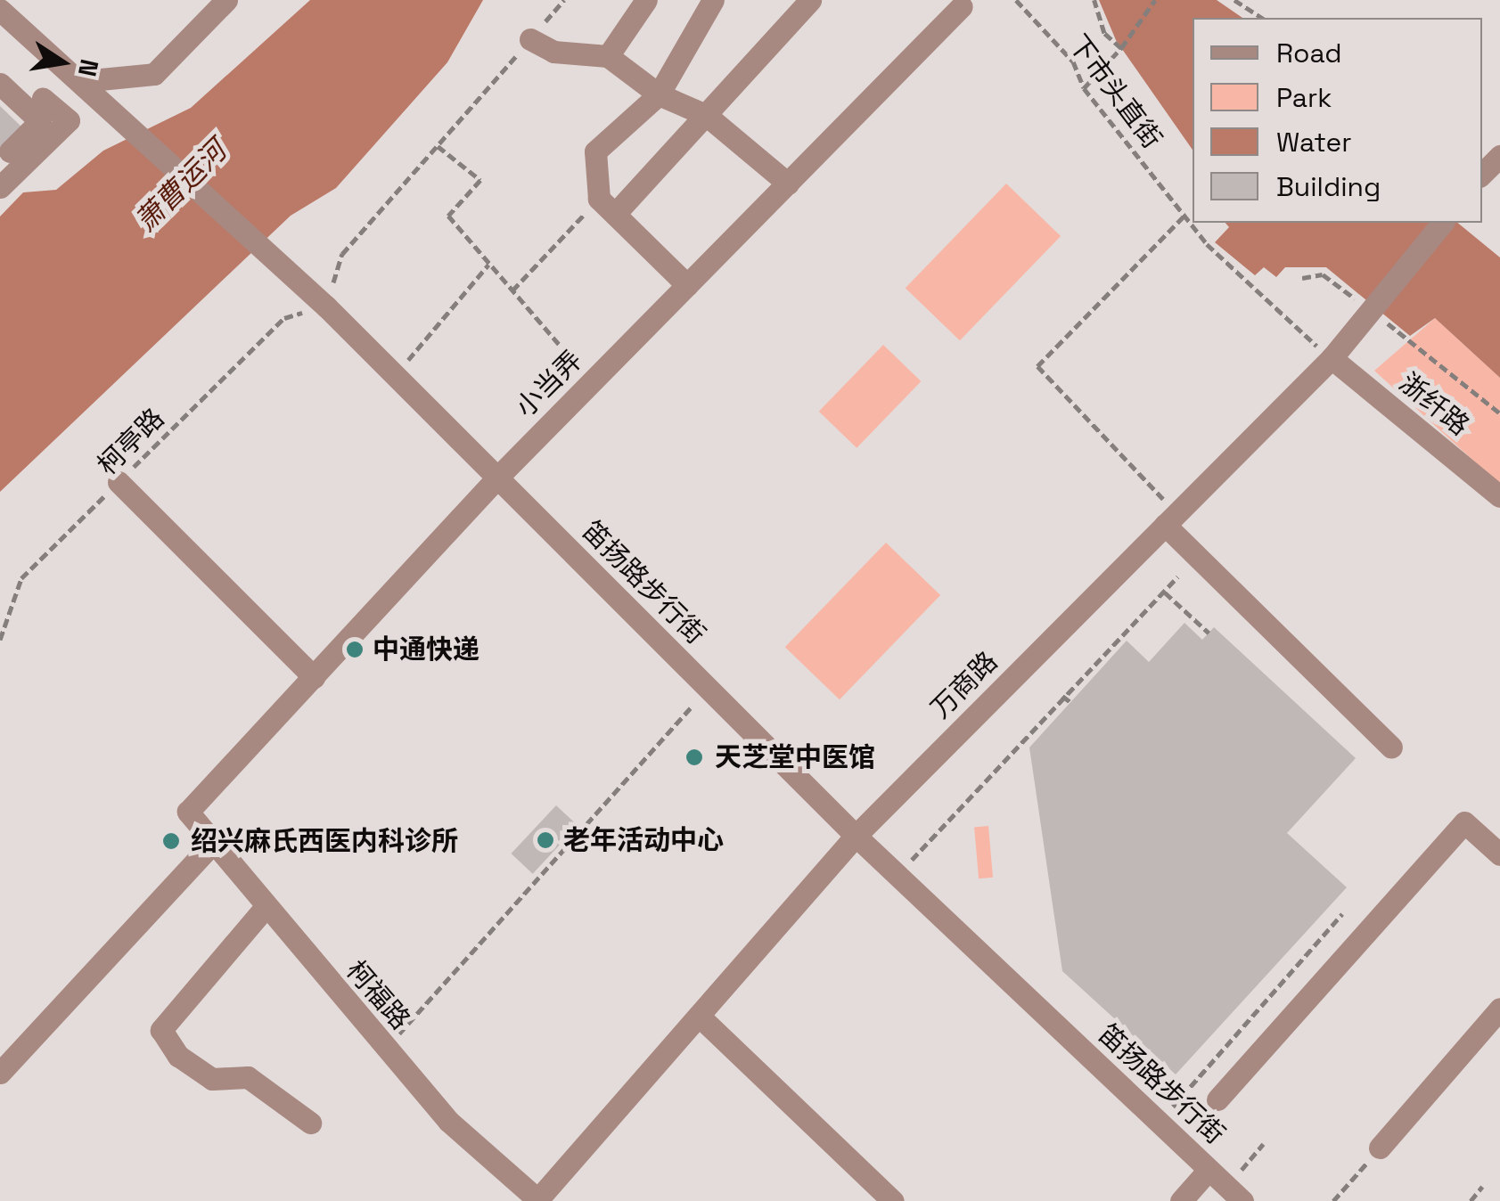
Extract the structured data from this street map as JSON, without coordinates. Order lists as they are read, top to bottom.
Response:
{
  "streets": {
    "street": [
      "小当弄",
      "浙纤路",
      "笛扬路步行街",
      "万商路",
      "柯福路"
    ],
    "path": ["下市头直街", "柯亭路"]
  },
  "crossings": [
    ["下市头直街", "浙纤路"],
    ["下市头直街", "万商路"],
    ["小当弄", "笛扬路步行街"],
    ["小当弄", "柯福路"],
    ["浙纤路", "万商路"],
    ["柯亭路", "笛扬路步行街"],
    ["笛扬路步行街", "万商路"],
    ["万商路", "柯福路"]
  ],
  "water": ["萧曹运河"],
  "places": [
    "中通快递",
    "天芝堂中医馆",
    "老年活动中心",
    "绍兴麻氏西医内科诊所"
  ],
  "legend": [
    "Road",
    "Park",
    "Water",
    "Building"
  ],
  "north": "right"
}
